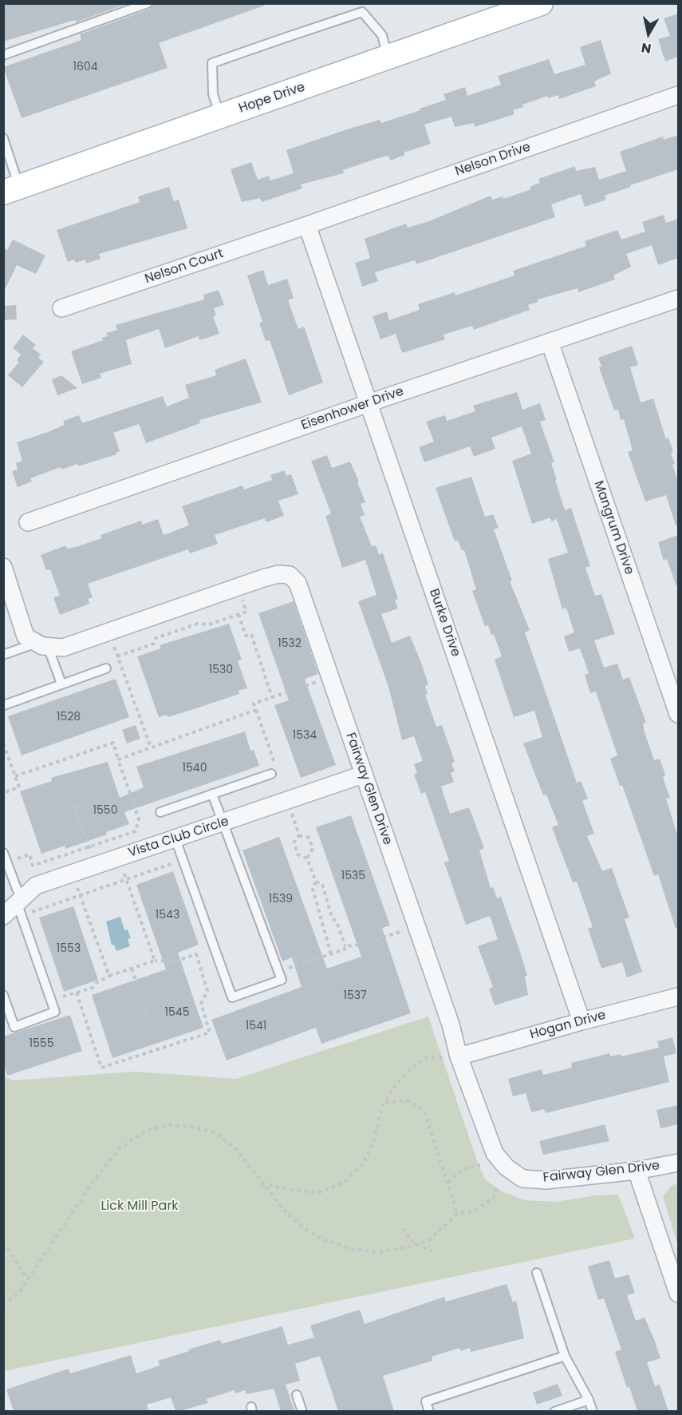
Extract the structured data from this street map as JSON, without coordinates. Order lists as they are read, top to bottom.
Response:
{
  "streets": {
    "street": [
      "Hope Drive",
      "Nelson Drive",
      "Nelson Court",
      "Eisenhower Drive",
      "Mangrum Drive",
      "Burke Drive",
      "Fairway Glen Drive",
      "Vista Club Circle",
      "Hogan Drive"
    ]
  },
  "crossings": [
    ["Nelson Drive", "Nelson Court"],
    ["Nelson Drive", "Burke Drive"],
    ["Nelson Court", "Burke Drive"],
    ["Eisenhower Drive", "Mangrum Drive"],
    ["Eisenhower Drive", "Burke Drive"],
    ["Burke Drive", "Hogan Drive"],
    ["Fairway Glen Drive", "Vista Club Circle"],
    ["Fairway Glen Drive", "Hogan Drive"]
  ],
  "parks": ["Lick Mill Park"],
  "house_numbers": [
    "1604",
    "1532",
    "1530",
    "1528",
    "1534",
    "1540",
    "1550",
    "1535",
    "1539",
    "1543",
    "1553",
    "1537",
    "1545",
    "1541",
    "1555"
  ],
  "north": "bottom"
}
